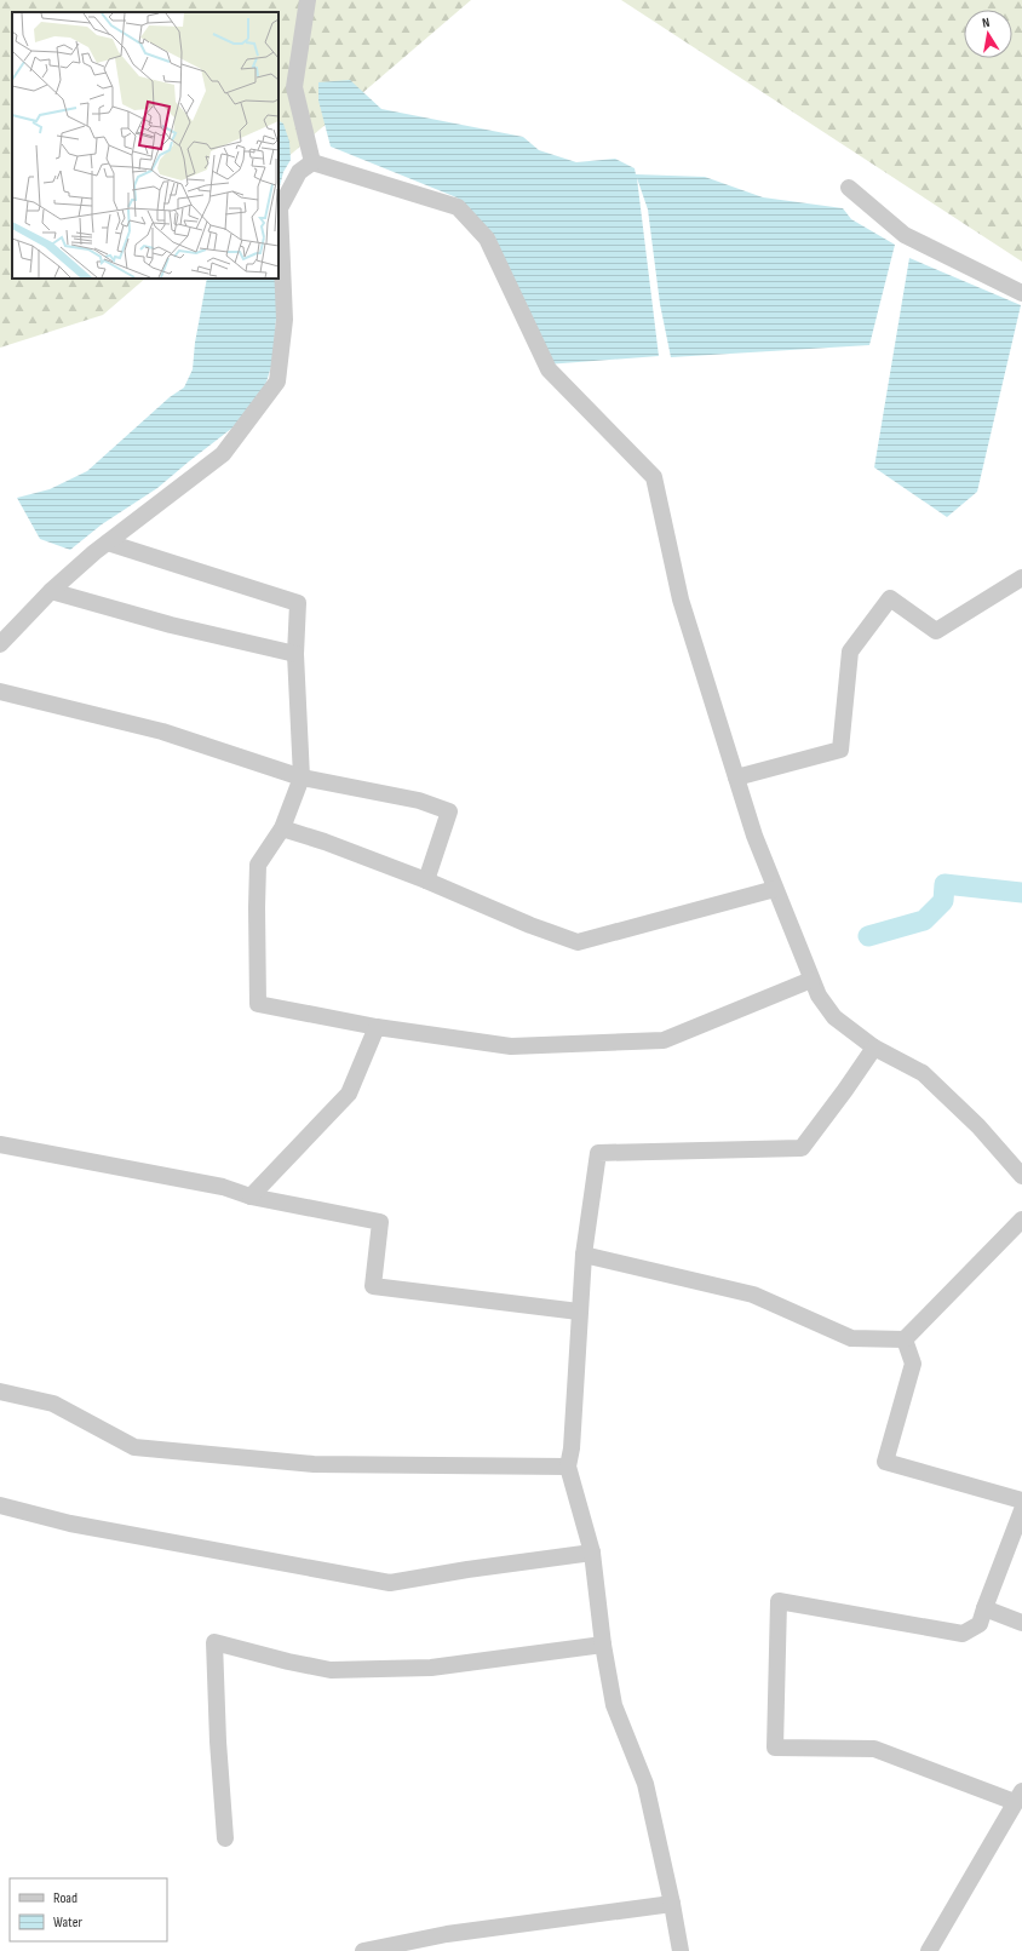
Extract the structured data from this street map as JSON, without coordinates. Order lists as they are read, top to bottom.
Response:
{
  "legend": ["Road", "Water"],
  "north": "top"
}
